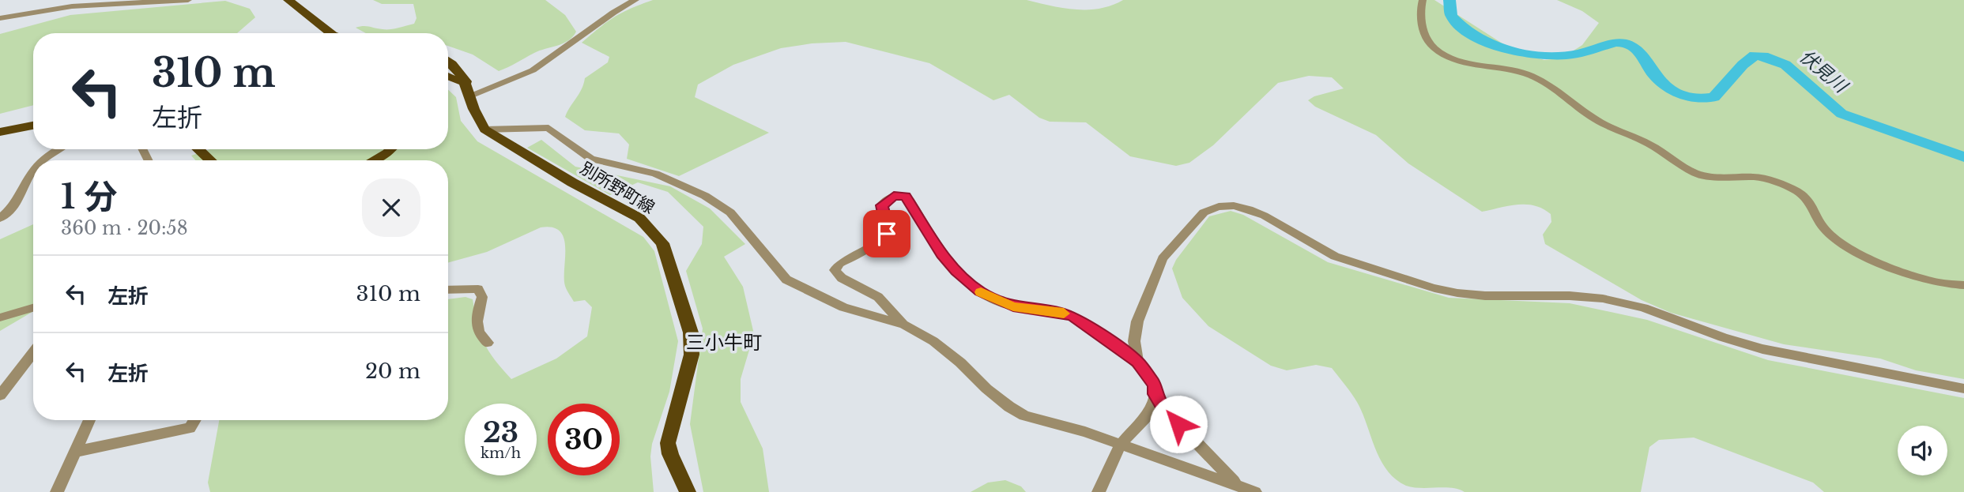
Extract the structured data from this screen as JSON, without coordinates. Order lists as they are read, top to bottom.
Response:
{
  "streets": {
    "main road": ["別所野町線"]
  },
  "districts": ["三小牛町"],
  "water": ["伏見川"],
  "page": {
    "turn": ["310 m", "左折"],
    "heading": ["1 分", "360 m · 20:58"],
    "list": [
      {
        "name": "左折",
        "value": "310 m"
      },
      {
        "name": "左折",
        "value": "20 m"
      }
    ],
    "speed": "23 km/h",
    "limit": "30"
  }
}
